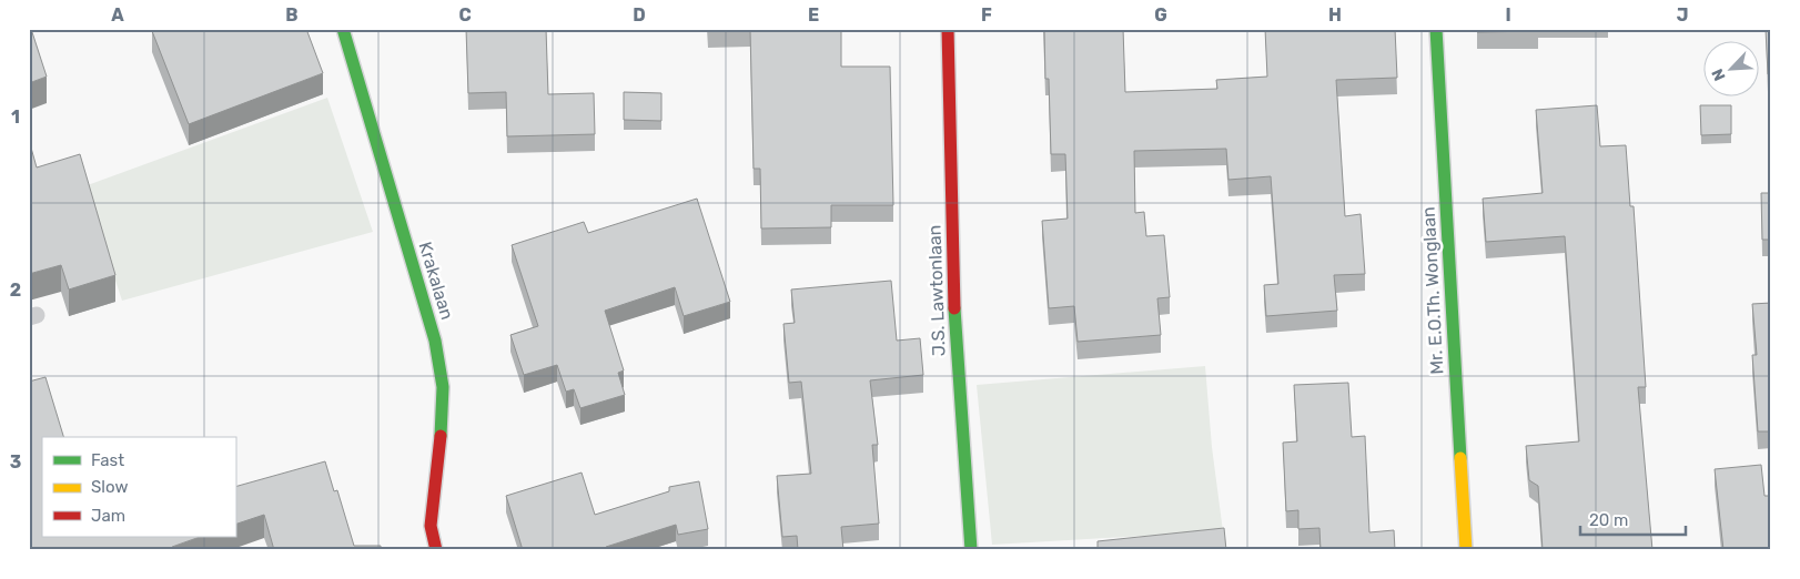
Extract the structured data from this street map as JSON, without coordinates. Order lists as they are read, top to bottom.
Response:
{
  "streets": {
    "street": ["Krakalaan", "J.S. Lawtonlaan", "Mr. E.O.Th. Wonglaan"]
  },
  "legend": ["Fast", "Slow", "Jam"],
  "scale_bar": "20 m",
  "north": "bottom left",
  "grid": {
    "columns": [
      "A",
      "B",
      "C",
      "D",
      "E",
      "F",
      "G",
      "H",
      "I",
      "J"
    ],
    "rows": ["1", "2", "3"]
  }
}
